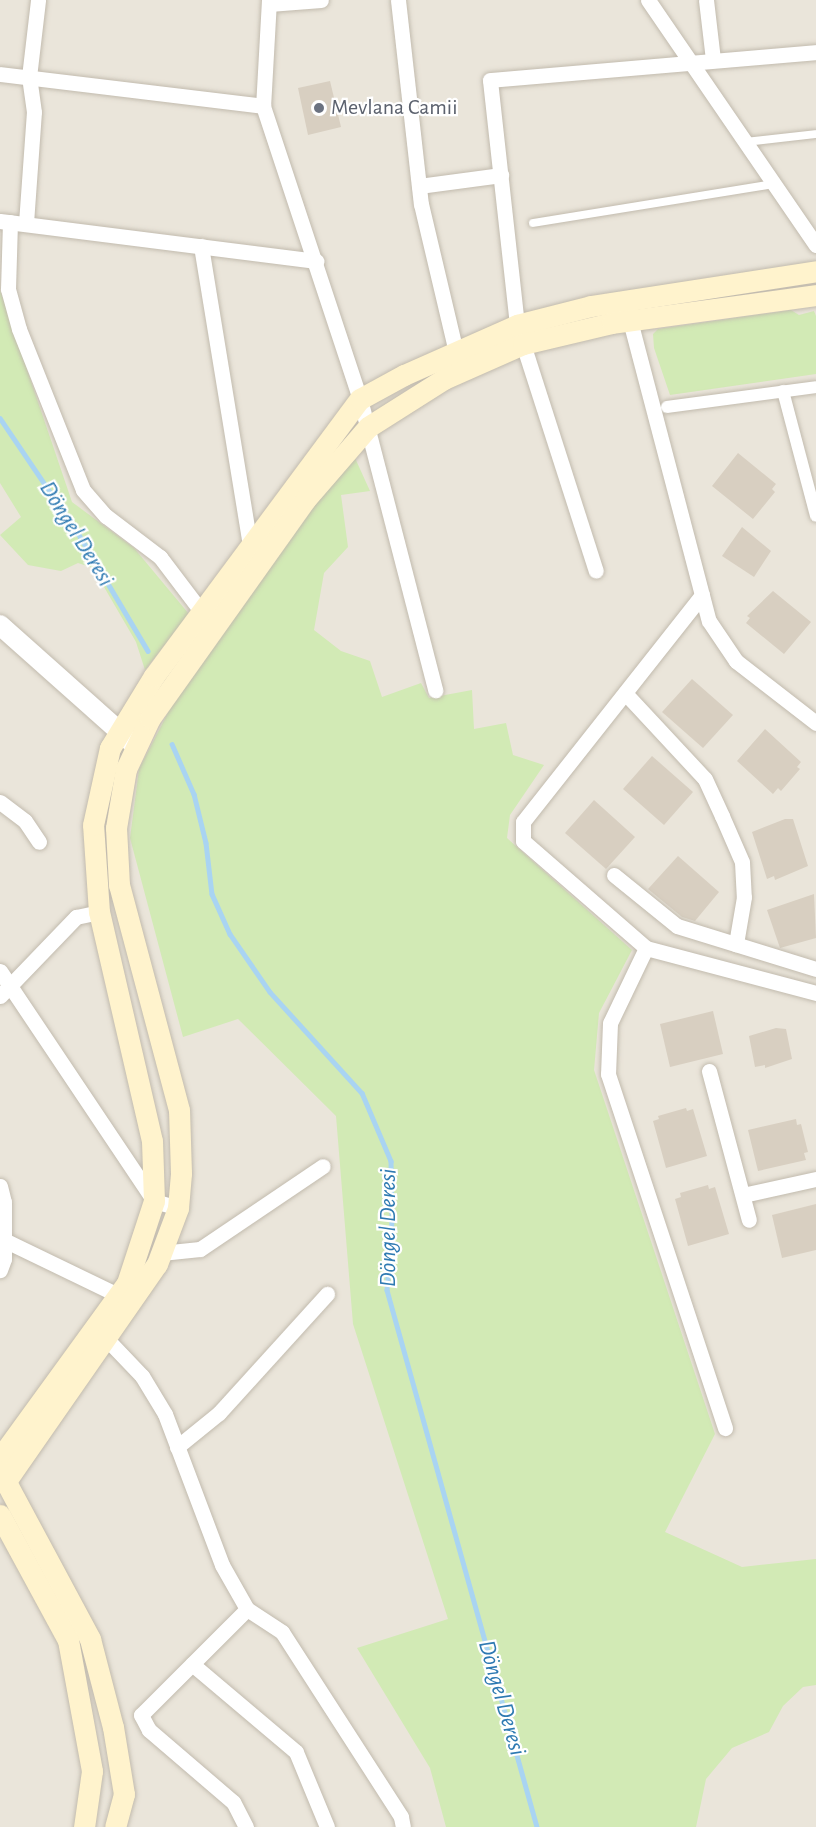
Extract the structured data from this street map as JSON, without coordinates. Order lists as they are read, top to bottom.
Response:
{
  "water": ["Döngel Deresi"],
  "places": ["Mevlana Camii"]
}
